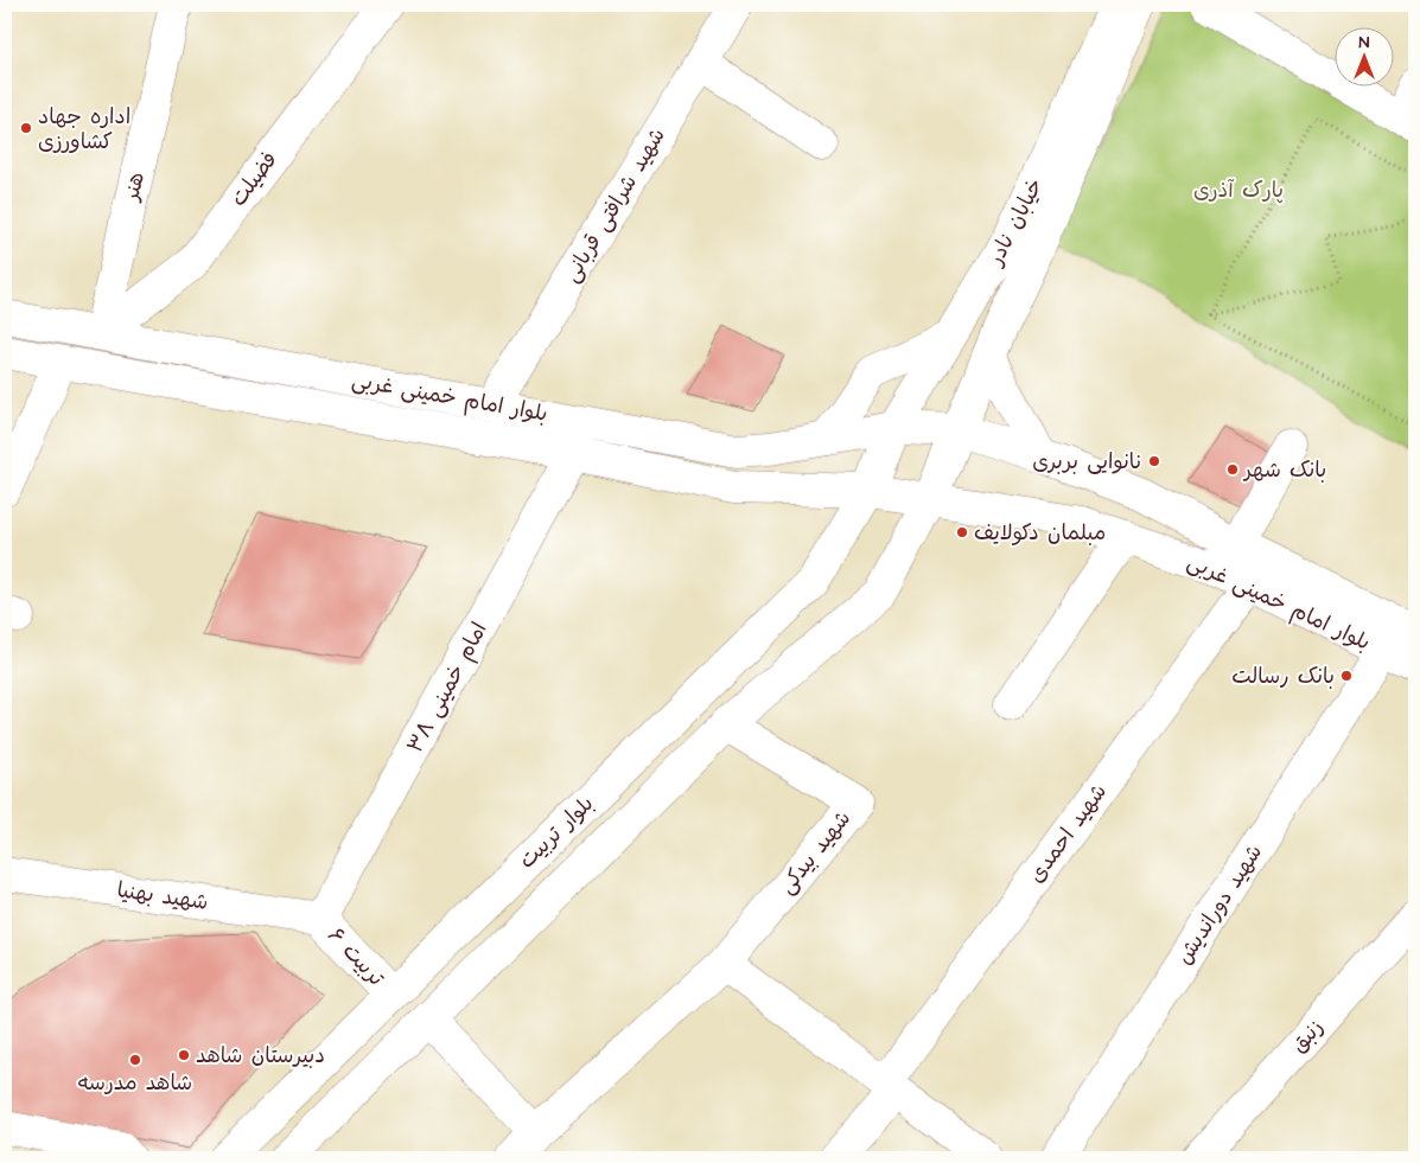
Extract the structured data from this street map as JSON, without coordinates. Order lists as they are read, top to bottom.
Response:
{
  "streets": {
    "main road": [
      "فضیلت",
      "هنر",
      "شهید شرافتی قربانی",
      "خیابان نادر",
      "بلوار امام خمینی غربی",
      "۳۸ امام خمینی",
      "بلوار تربیت",
      "شهید احمدی",
      "شهید بیدکی",
      "شهید بهنیا",
      "شهید دوراندیش",
      "تربیت ۶",
      "زنبق"
    ]
  },
  "crossings": [
    ["فضیلت", "هنر"],
    ["فضیلت", "بلوار امام خمینی غربی"],
    ["هنر", "بلوار امام خمینی غربی"],
    ["شهید شرافتی قربانی", "بلوار امام خمینی غربی"],
    ["خیابان نادر", "بلوار امام خمینی غربی"],
    ["خیابان نادر", "بلوار تربیت"],
    ["بلوار امام خمینی غربی", "۳۸ امام خمینی"],
    ["بلوار امام خمینی غربی", "بلوار تربیت"],
    ["بلوار امام خمینی غربی", "شهید احمدی"],
    ["بلوار امام خمینی غربی", "شهید دوراندیش"],
    ["۳۸ امام خمینی", "شهید بهنیا"],
    ["۳۸ امام خمینی", "تربیت ۶"],
    ["بلوار تربیت", "شهید بیدکی"],
    ["بلوار تربیت", "تربیت ۶"],
    ["شهید بهنیا", "تربیت ۶"]
  ],
  "parks": ["پارک آذری"],
  "places": [
    "اداره جهاد کشاورزی",
    "نانوایی بربری",
    "بانک شهر",
    "مبلمان دکولایف",
    "بانک رسالت",
    "دبیرستان شاهد",
    "شاهد مدرسه"
  ],
  "north": "top"
}
